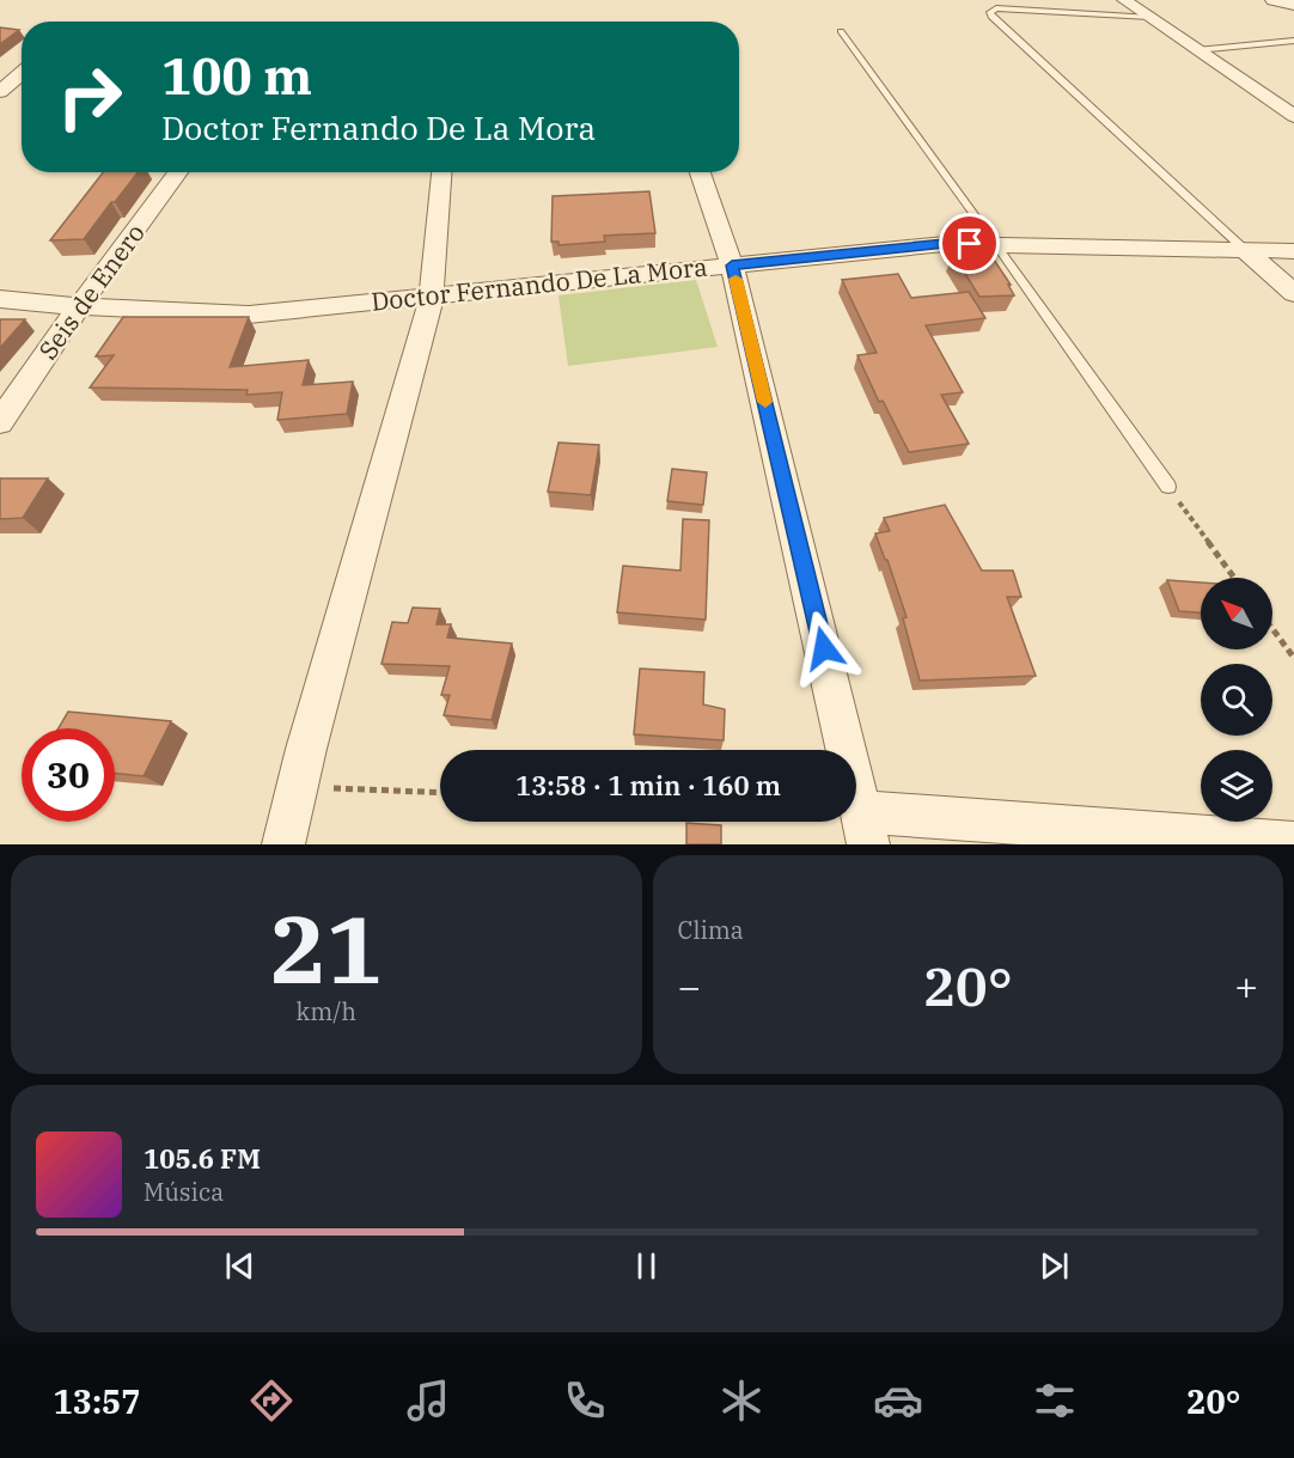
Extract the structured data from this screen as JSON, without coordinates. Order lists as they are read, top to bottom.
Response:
{
  "streets": {
    "street": ["Doctor Fernando De La Mora", "Seis de Enero"]
  },
  "crossings": [
    ["Doctor Fernando De La Mora", "Seis de Enero"]
  ],
  "north": "top left",
  "page": {
    "turn": ["100 m", "Doctor Fernando De La Mora"],
    "limit": "30",
    "trip": "13:58 · 1 min · 160 m",
    "tile": [
      ["21", "km/h"],
      "Clima"
    ],
    "heat": ["−", "20°", "+"],
    "song": ["105.6 FM", "Música"],
    "tabs": ["13:57", "20°"]
  }
}
